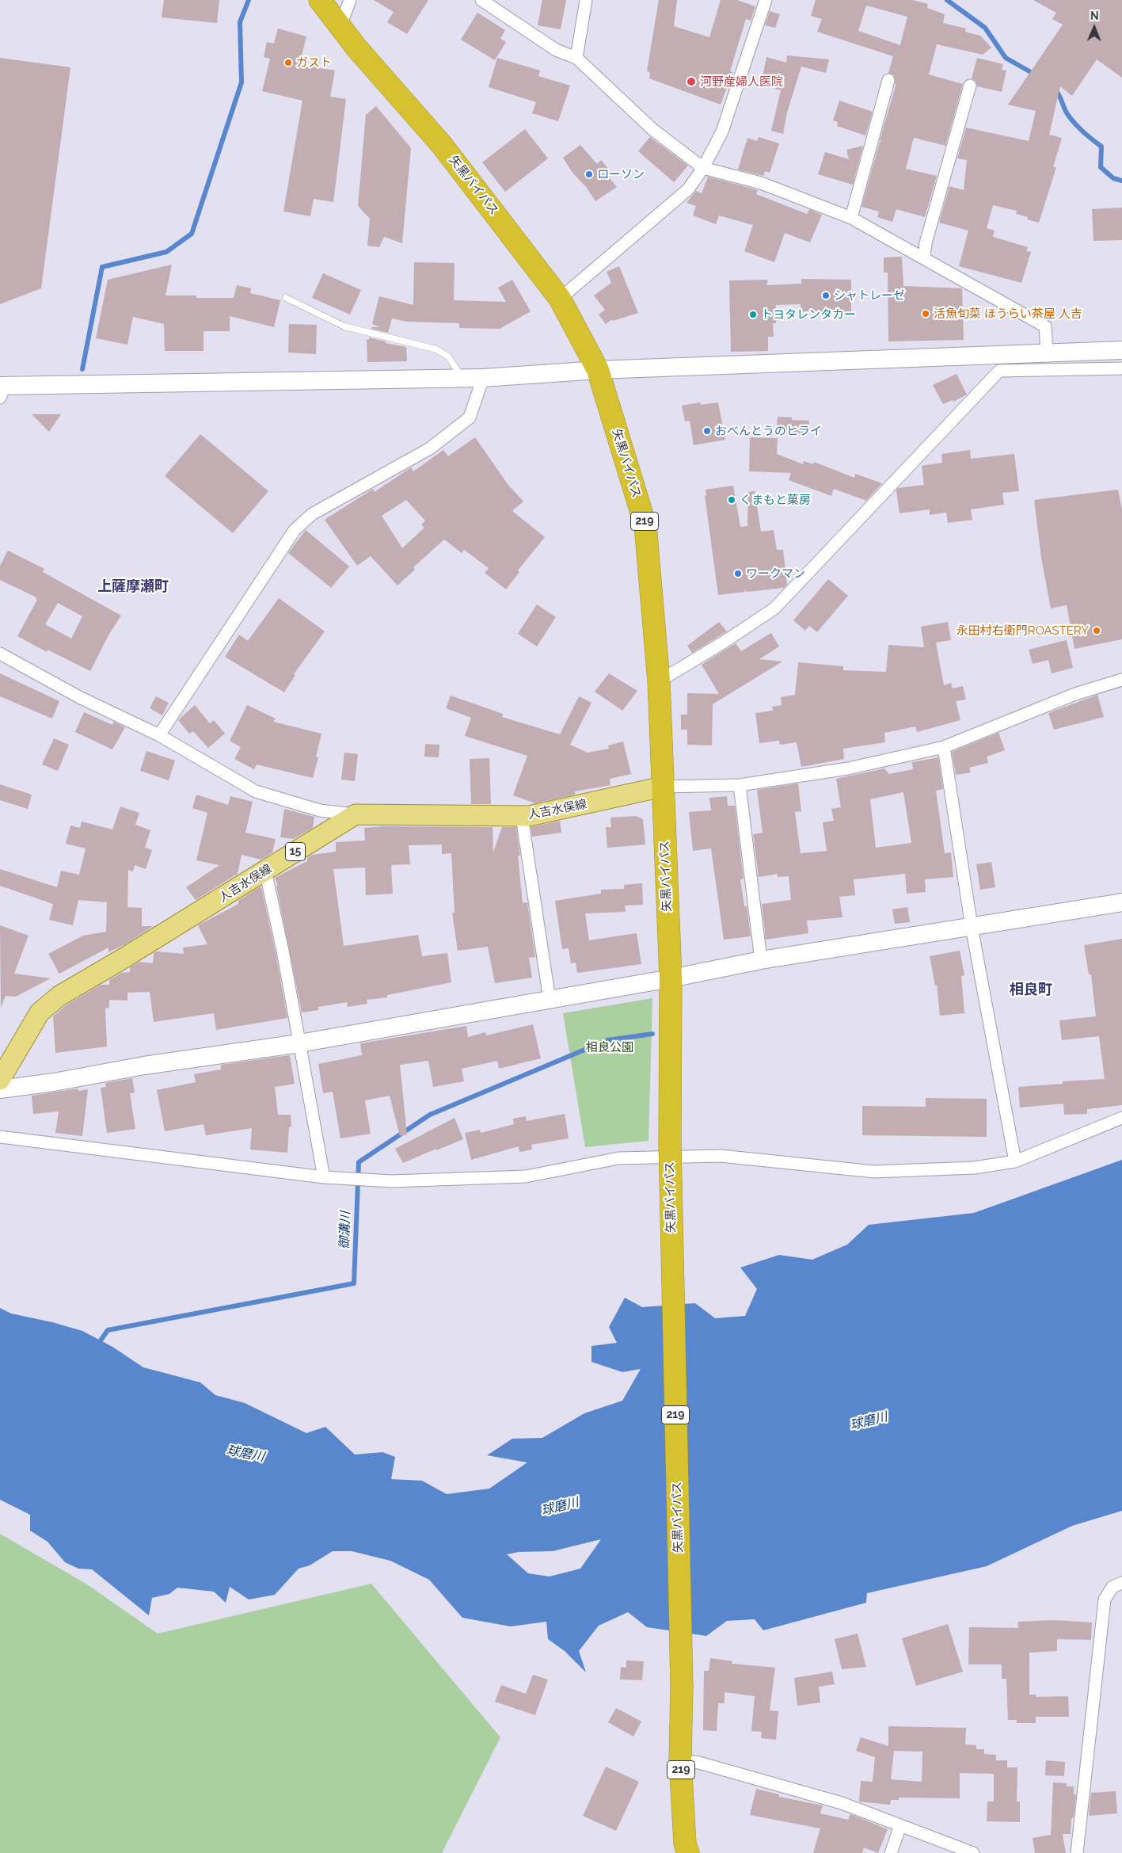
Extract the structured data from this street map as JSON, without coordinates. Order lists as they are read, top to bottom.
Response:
{
  "streets": {
    "highway": ["矢黒バイパス", "219"],
    "main road": ["人吉水俣線", "15"]
  },
  "crossings": [
    ["矢黒バイパス", "人吉水俣線"]
  ],
  "districts": ["上薩摩瀬町", "相良町"],
  "water": ["御溝川", "球磨川"],
  "parks": ["相良公園"],
  "places": [
    "ガスト",
    "河野産婦人医院",
    "ローソン",
    "シャトレーゼ",
    "活魚旬菜 ほうらい茶屋 人吉",
    "トヨタレンタカー",
    "おべんとうのヒライ",
    "くまもと菓房",
    "ワークマン",
    "永田村右衛門ROASTERY"
  ],
  "north": "top"
}
